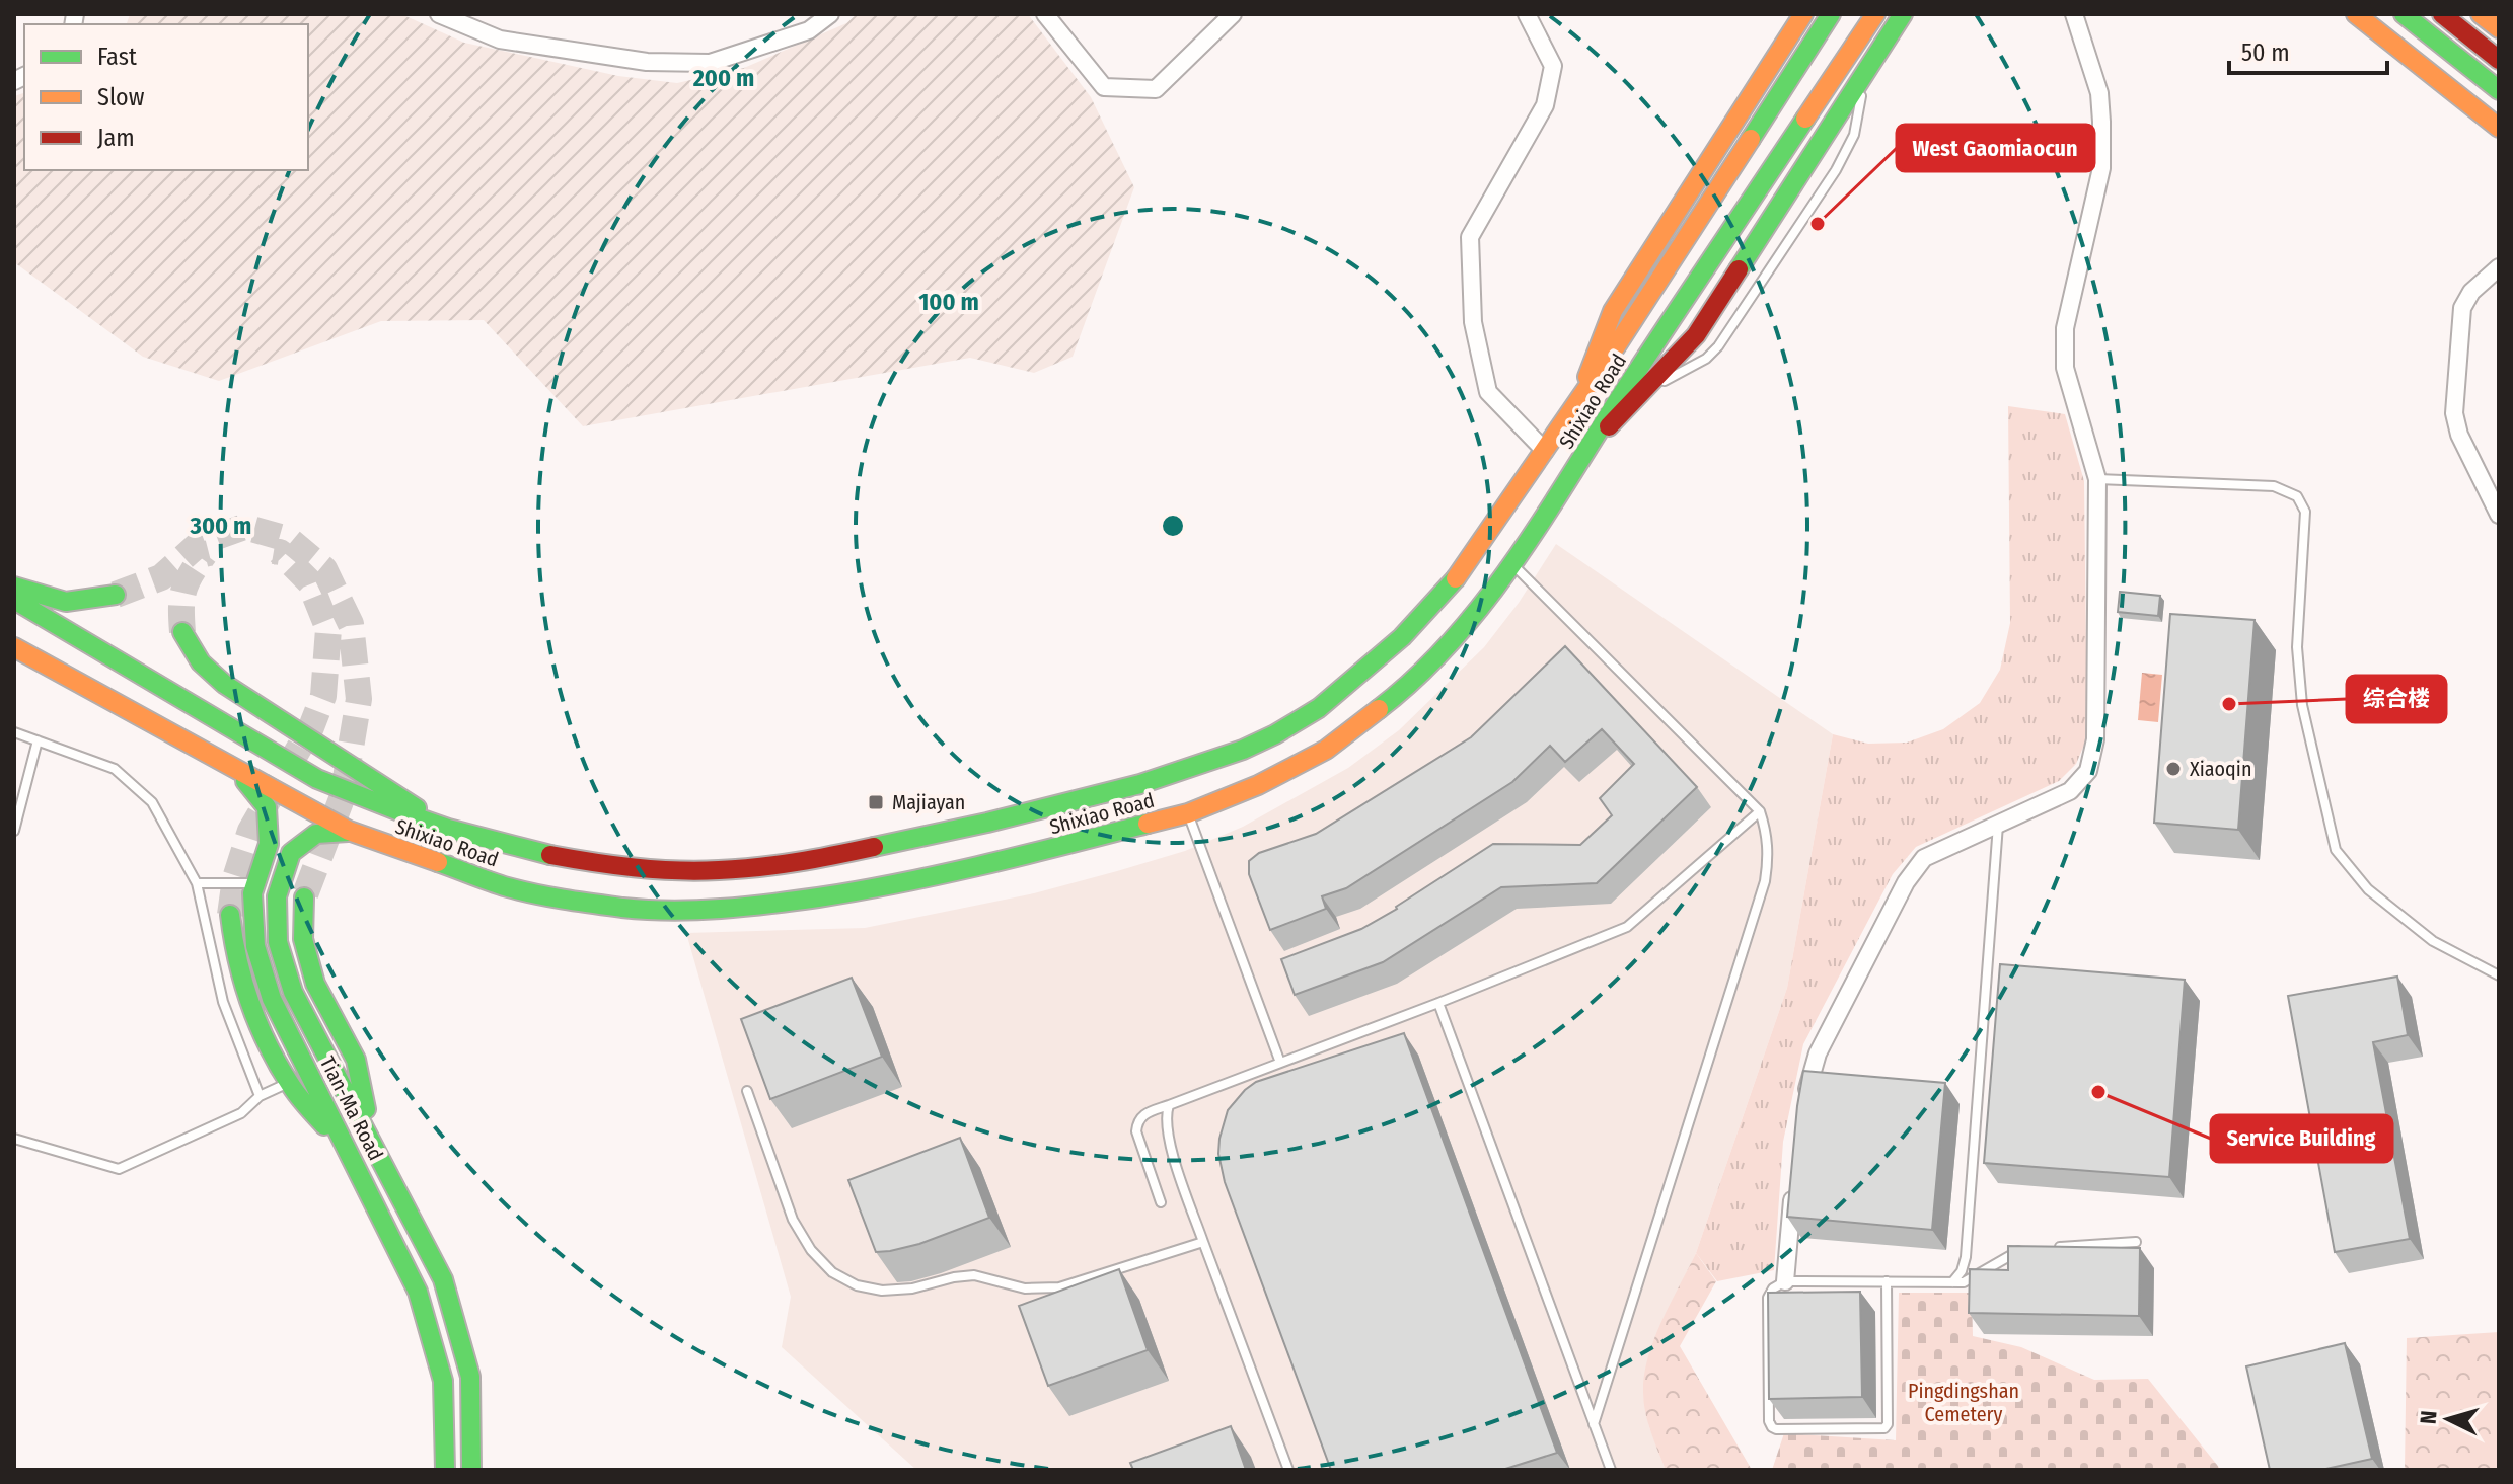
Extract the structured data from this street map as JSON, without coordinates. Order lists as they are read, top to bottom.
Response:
{
  "streets": {
    "main road": ["Shixiao Road", "Tian-Ma Road"]
  },
  "crossings": [
    ["Shixiao Road", "Tian-Ma Road"]
  ],
  "parks": ["Pingdingshan Cemetery"],
  "places": {
    "other": [
      "West Gaomiaocun",
      "综合楼",
      "Xiaoqin",
      "Service Building"
    ],
    "transit": ["Majiayan"]
  },
  "legend": ["Fast", "Slow", "Jam"],
  "scale_bar": "50 m",
  "north": "left",
  "rings": ["200 m", "100 m", "300 m"]
}
